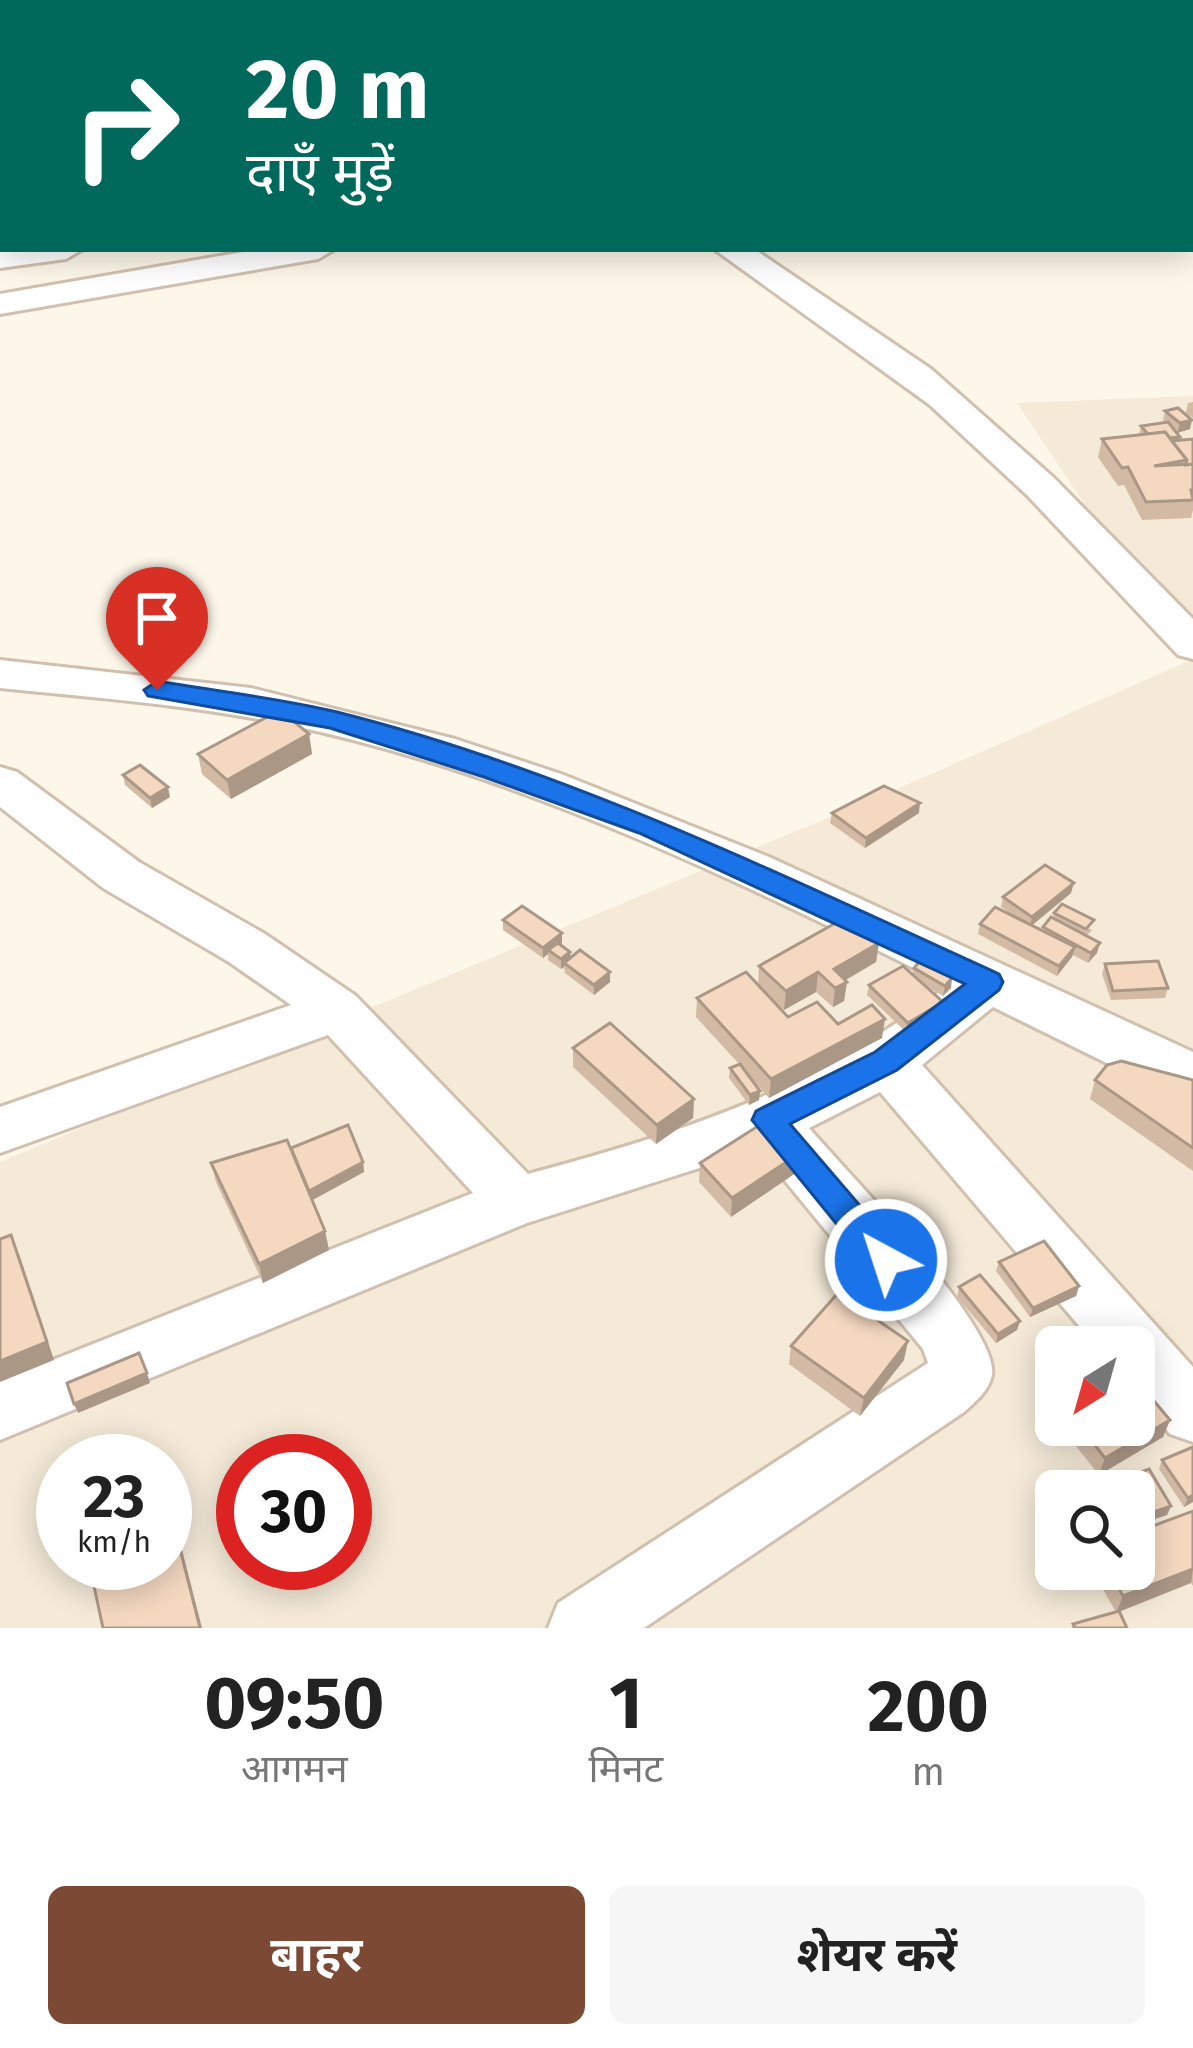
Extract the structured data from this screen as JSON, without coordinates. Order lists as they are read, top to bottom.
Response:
{
  "north": "bottom left",
  "page": {
    "turn": ["20 m", "दाएँ मुड़ें"],
    "speed": "23 km/h",
    "limit": "30",
    "eta": [
      "09:50",
      "आगमन",
      "1",
      "मिनट",
      "200",
      "m"
    ],
    "buttons": ["बाहर", "शेयर करें"]
  }
}
